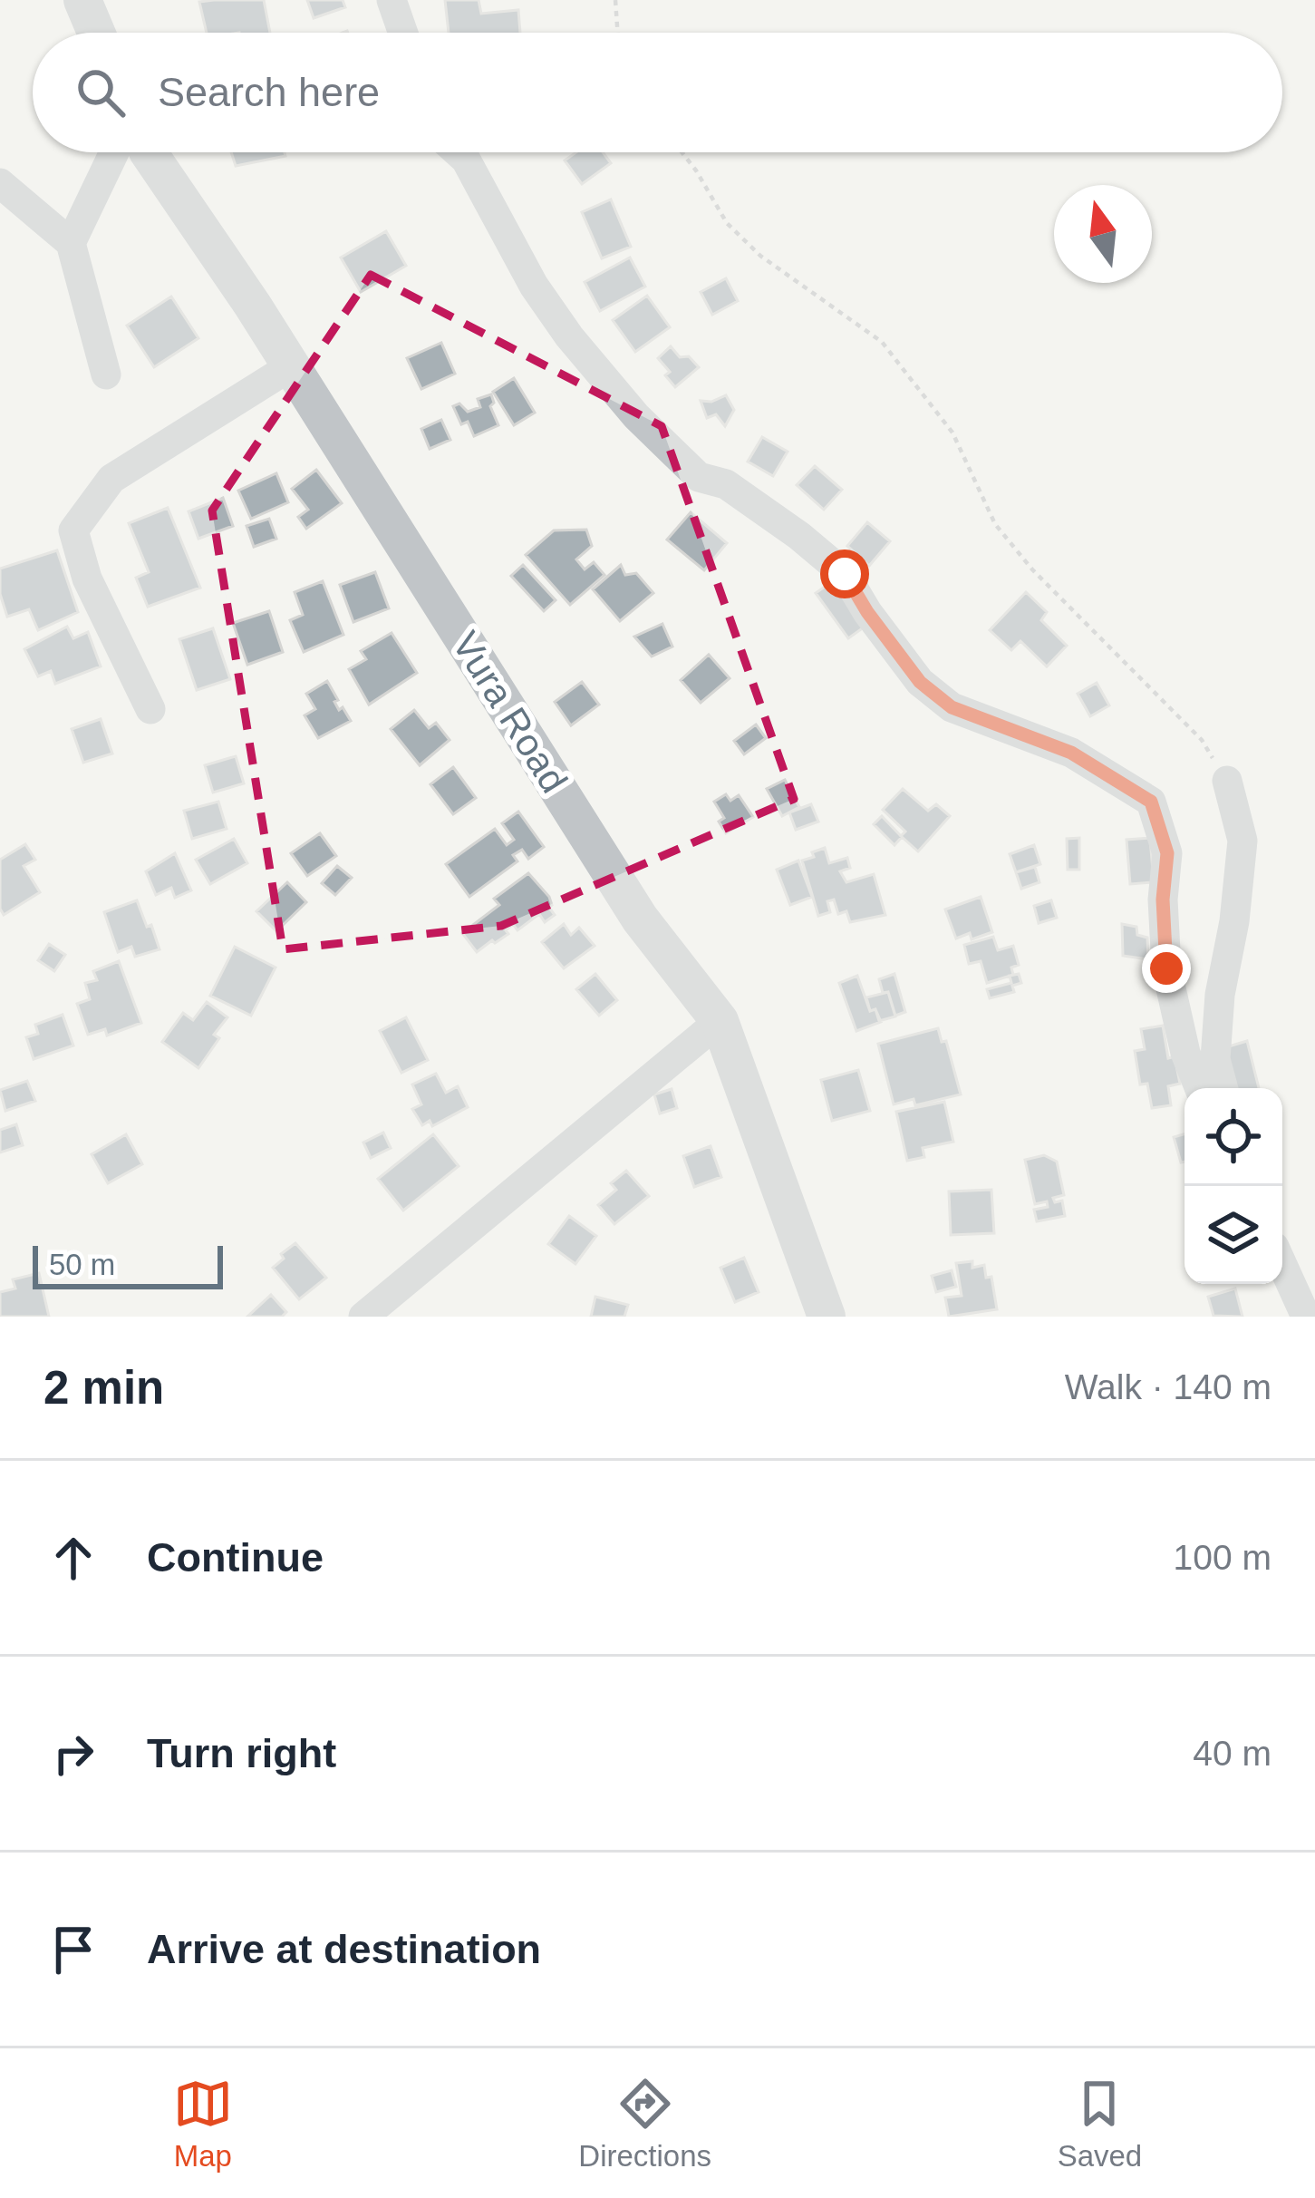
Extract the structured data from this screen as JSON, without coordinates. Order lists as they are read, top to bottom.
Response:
{
  "streets": {
    "street": ["Vura Road"]
  },
  "scale_bar": "50 m",
  "north": "top",
  "page": {
    "search": "Search here",
    "scale": "50 m",
    "heading": ["2 min", "Walk · 140 m"],
    "list": [
      ["Continue", "100 m"],
      ["Turn right", "40 m"],
      "Arrive at destination"
    ],
    "nav": ["Map", "Directions", "Saved"]
  }
}
